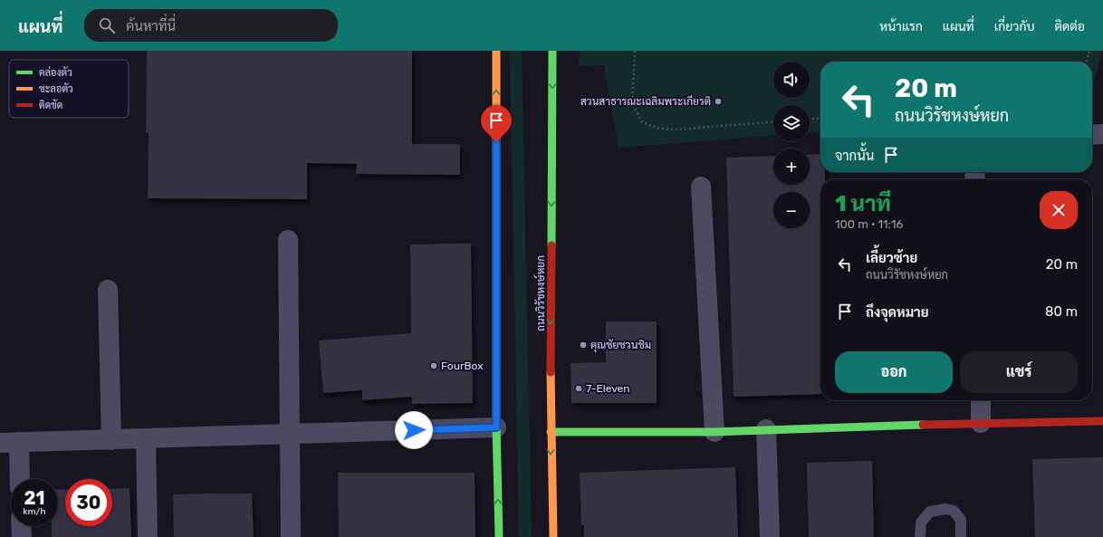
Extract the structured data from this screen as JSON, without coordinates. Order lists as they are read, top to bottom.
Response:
{
  "streets": {
    "main road": ["ถนนวิรัชหงษ์หยก"]
  },
  "places": [
    "สวนสาธารณะเฉลิมพระเกียรติ",
    "คุณชัยชวนชิม",
    "FourBox",
    "7-Eleven"
  ],
  "legend": ["คล่องตัว", "ชะลอตัว", "ติดขัด"],
  "page": {
    "header": "แผนที่",
    "search": "ค้นหาที่นี่",
    "nav": [
      "หน้าแรก",
      "แผนที่",
      "เกี่ยวกับ",
      "ติดต่อ"
    ],
    "map_buttons": ["+", "−"],
    "turn": ["20 m", "ถนนวิรัชหงษ์หยก"],
    "then": "จากนั้น",
    "heading": ["1 นาที", "100 m · 11:16"],
    "list": [
      {
        "name": "เลี้ยวซ้าย",
        "note": "ถนนวิรัชหงษ์หยก",
        "value": "20 m"
      },
      {
        "name": "ถึงจุดหมาย",
        "value": "80 m"
      }
    ],
    "buttons": ["ออก", "แชร์"],
    "speed": "21 km/h",
    "limit": "30"
  }
}
